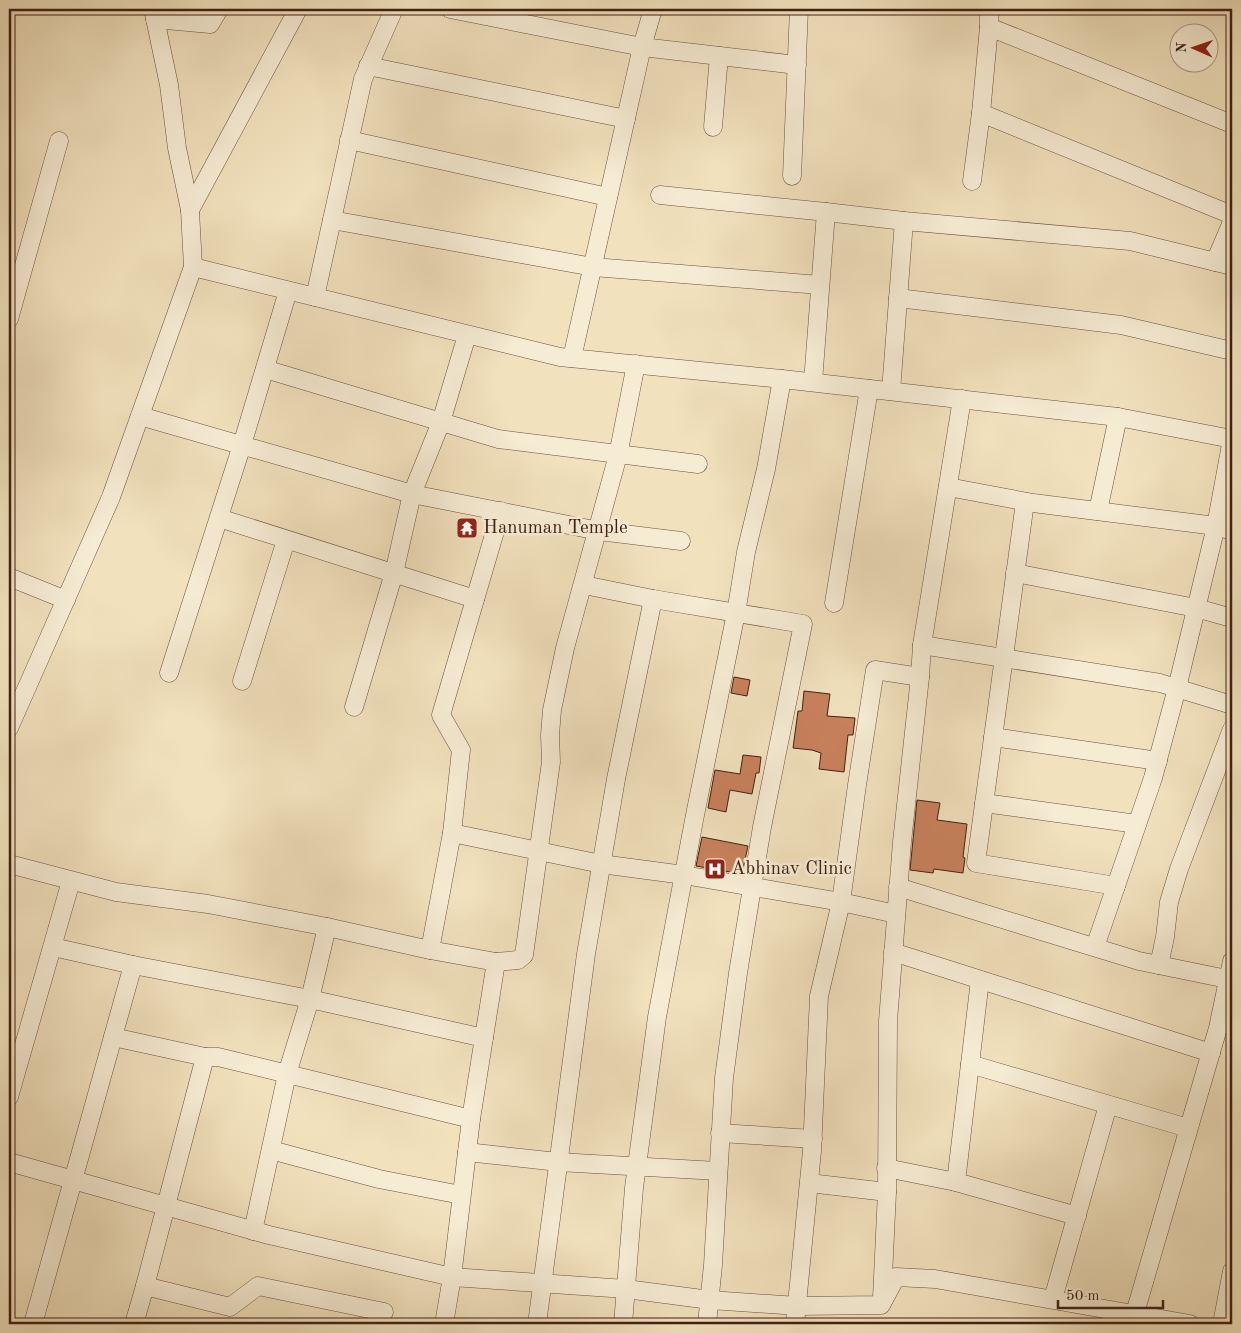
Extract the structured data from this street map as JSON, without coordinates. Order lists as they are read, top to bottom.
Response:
{
  "places": {
    "temple": ["Hanuman Temple"],
    "hospital": ["Abhinav Clinic"]
  },
  "scale_bar": "50 m",
  "north": "left"
}
